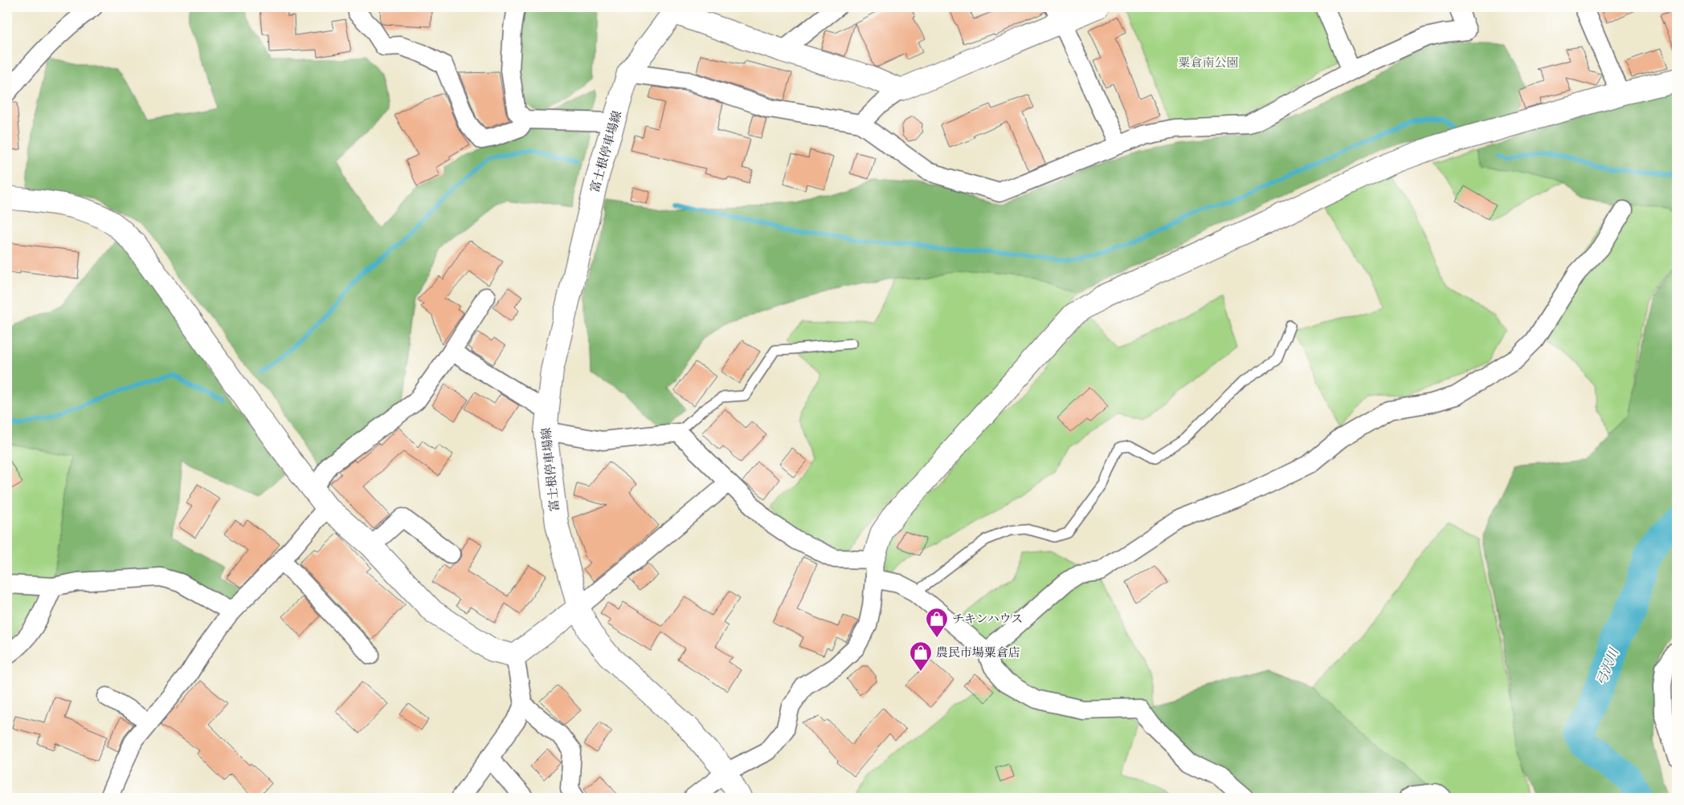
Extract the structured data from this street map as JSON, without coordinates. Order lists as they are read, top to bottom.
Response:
{
  "streets": {
    "street": ["富士根停車場線"]
  },
  "water": ["弓沢川"],
  "parks": ["粟倉南公園"],
  "places": {
    "shop": ["チキンハウス", "農民市場粟倉店"]
  }
}
